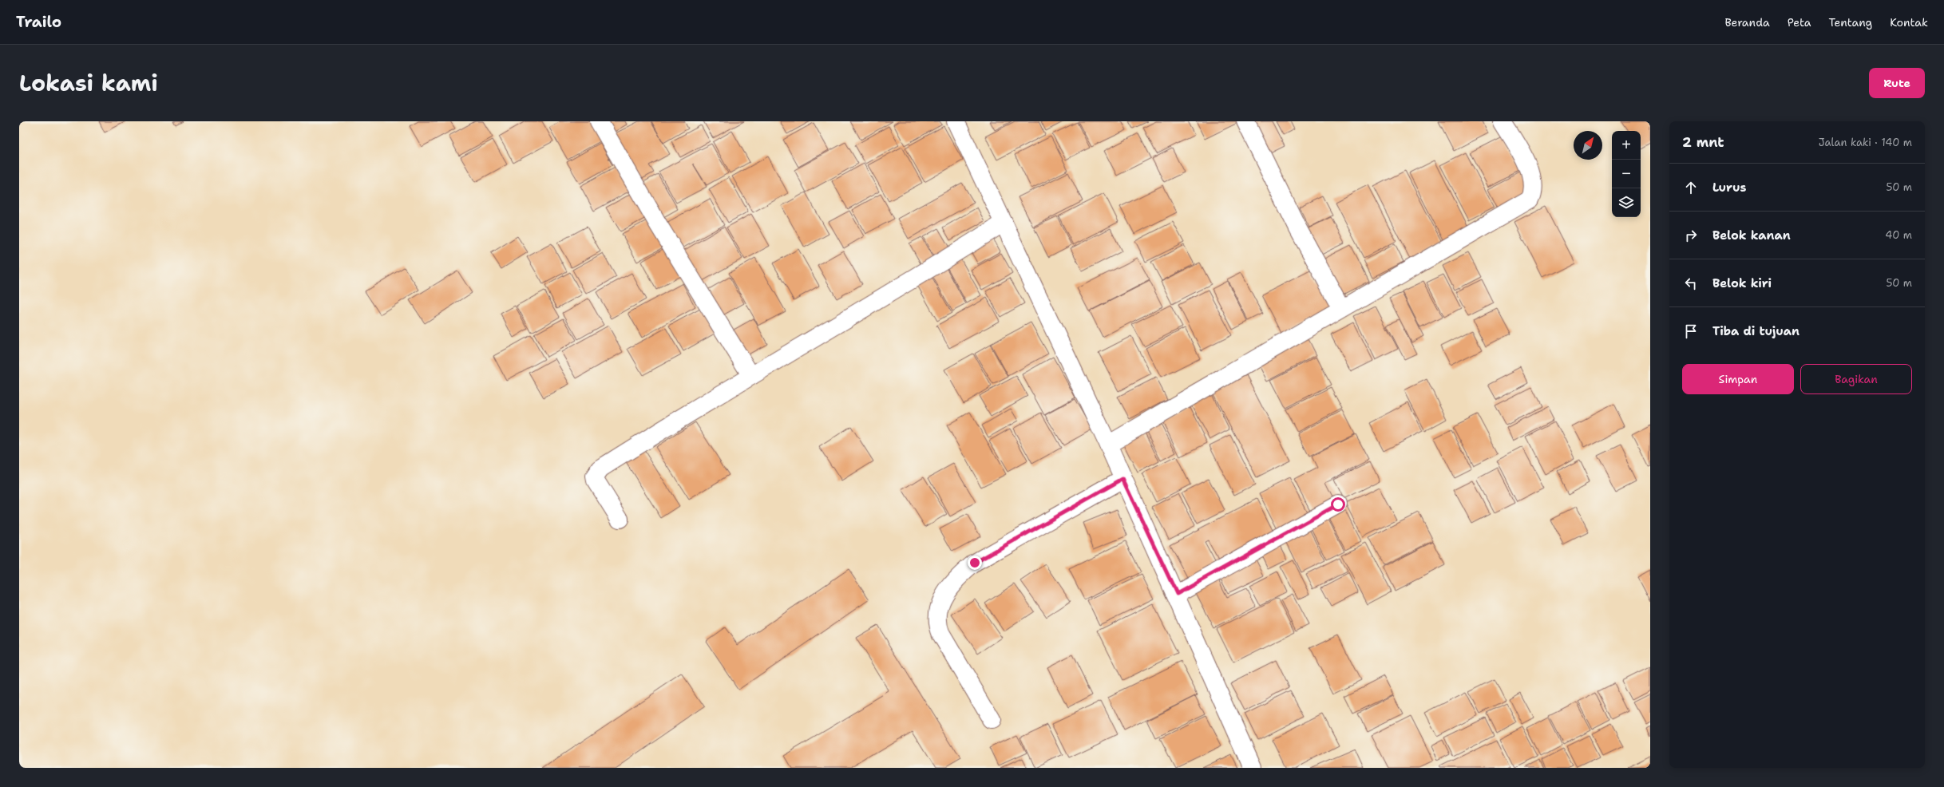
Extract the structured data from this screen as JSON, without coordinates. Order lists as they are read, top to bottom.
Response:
{
  "north": "top right",
  "page": {
    "header": "Trailo",
    "nav": [
      "Beranda",
      "Peta",
      "Tentang",
      "Kontak"
    ],
    "title": "Lokasi kami",
    "buttons": [
      "Rute",
      ["Simpan", "Bagikan"]
    ],
    "heading": ["2 mnt", "Jalan kaki · 140 m"],
    "map_buttons": ["+", "−"],
    "list": [
      ["Lurus", "50 m"],
      ["Belok kanan", "40 m"],
      ["Belok kiri", "50 m"],
      "Tiba di tujuan"
    ]
  }
}
